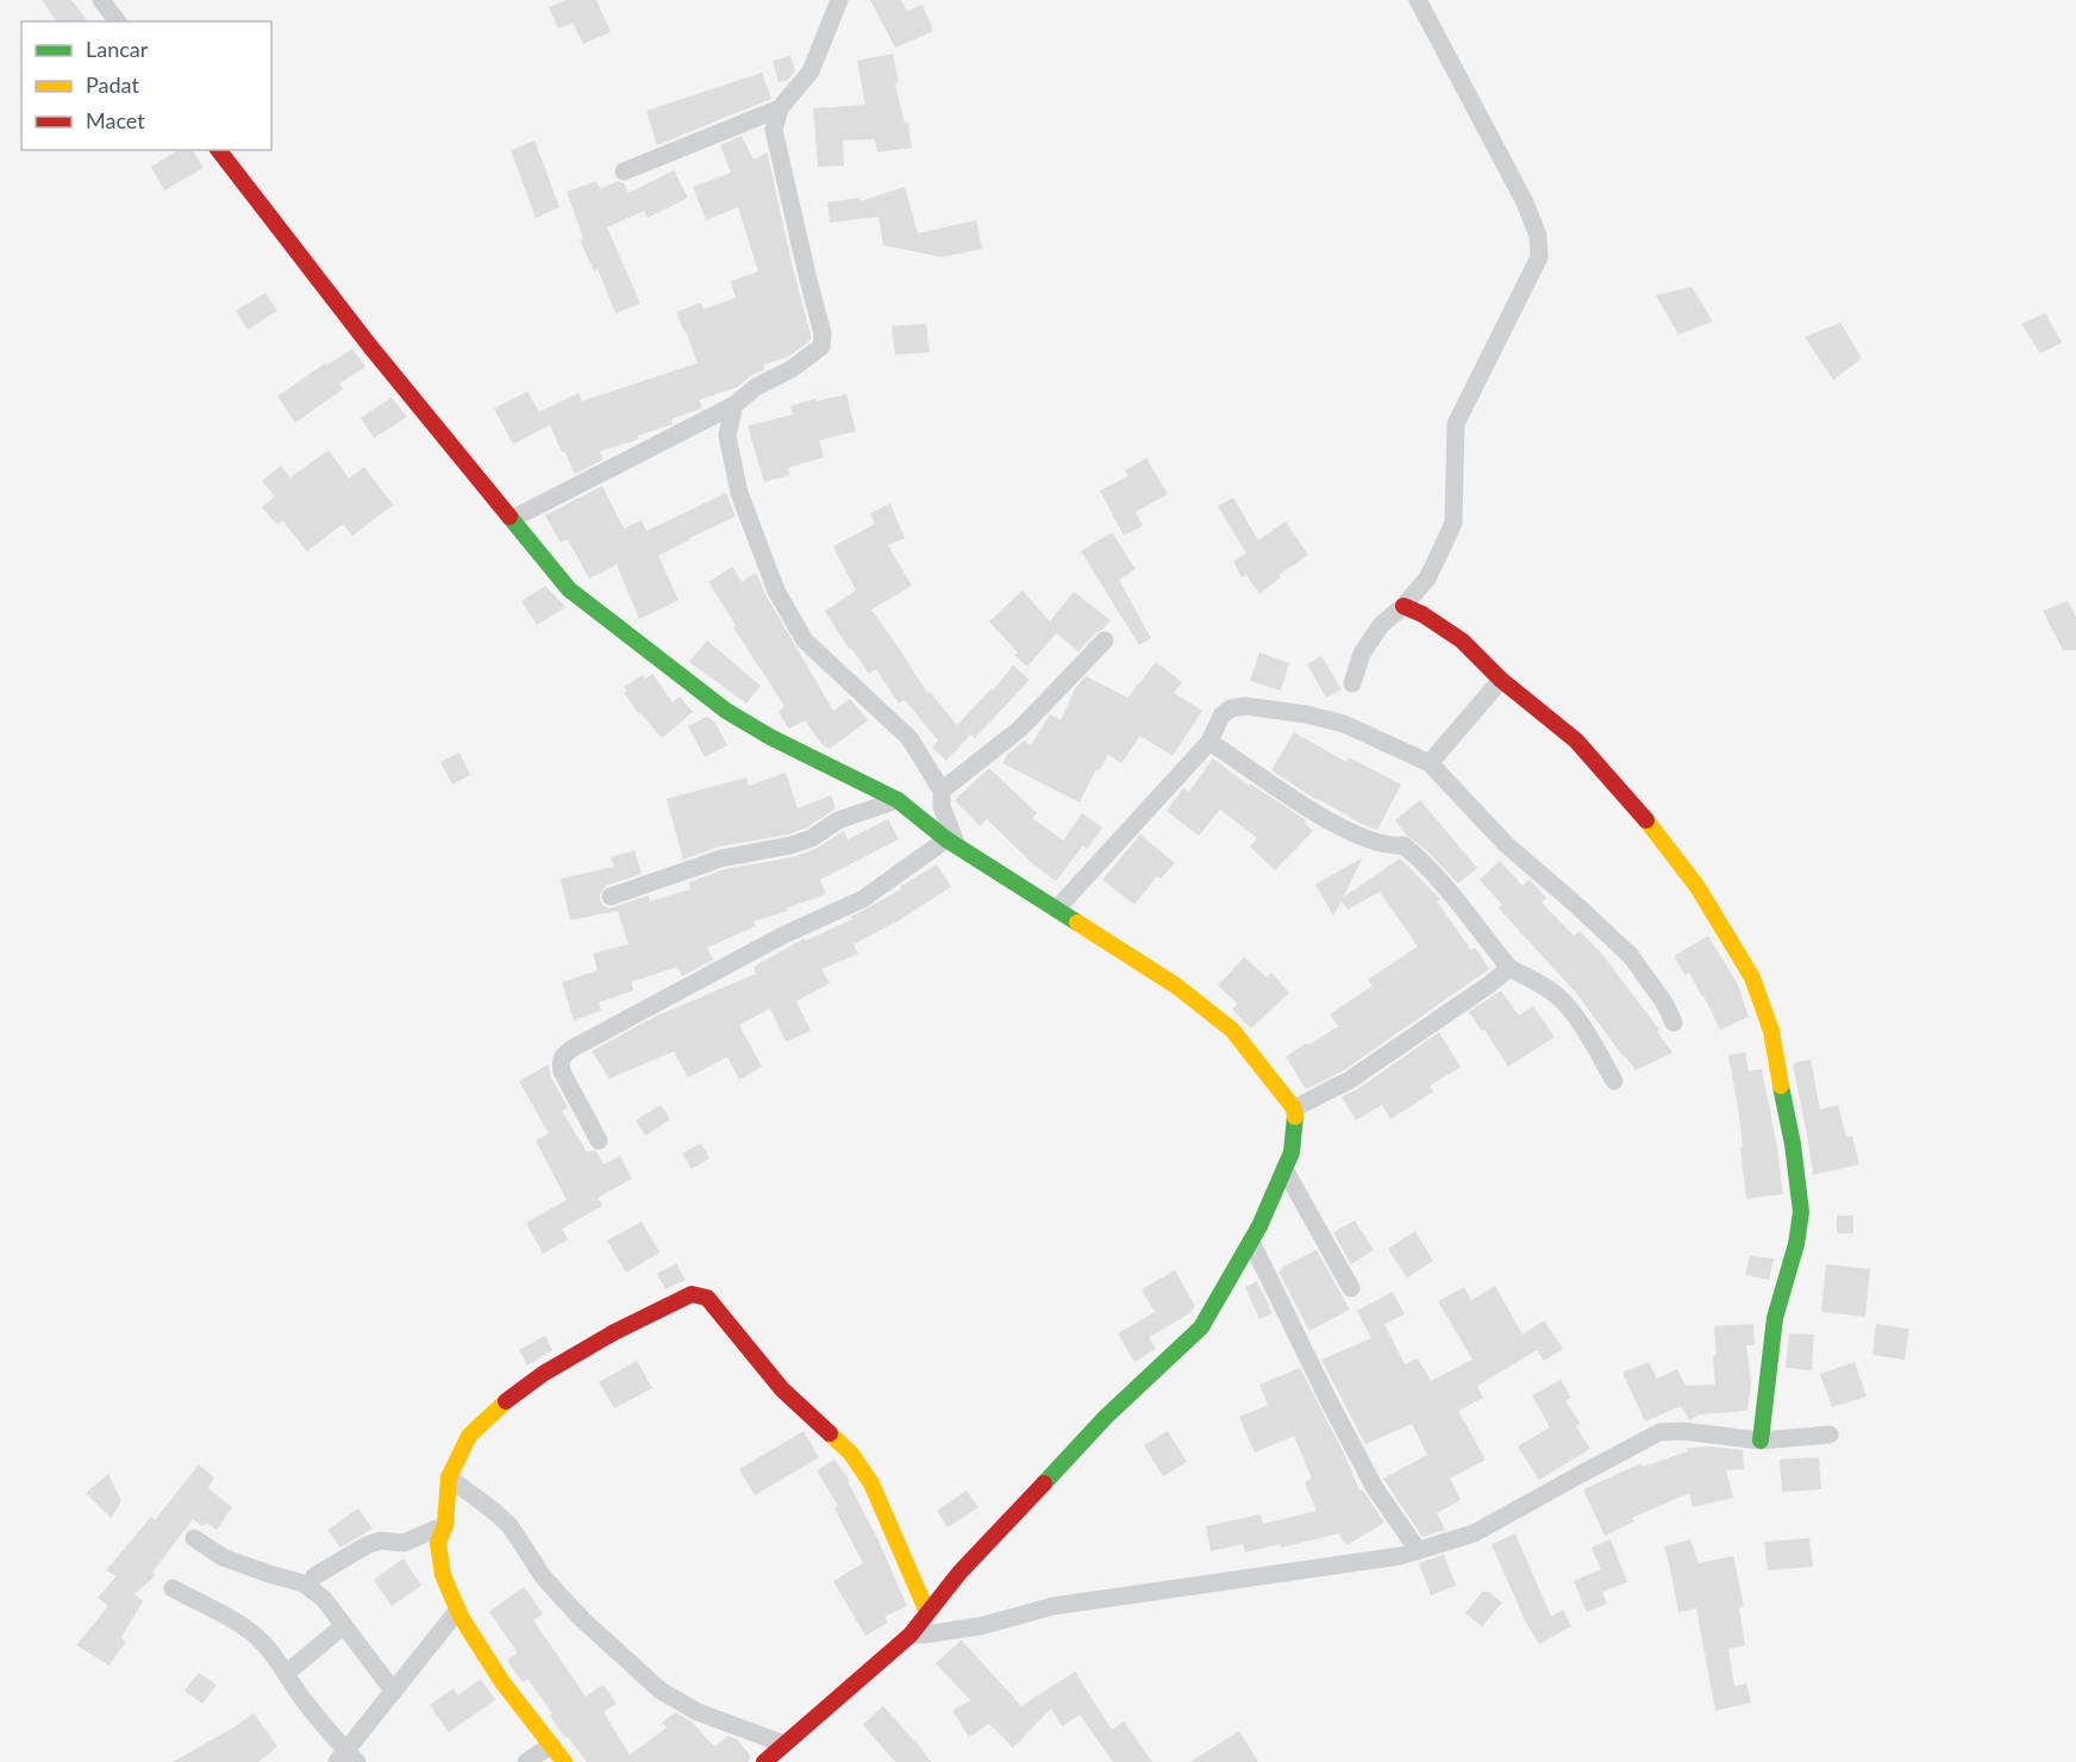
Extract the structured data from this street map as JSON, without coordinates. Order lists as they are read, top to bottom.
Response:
{
  "legend": ["Lancar", "Padat", "Macet"]
}
